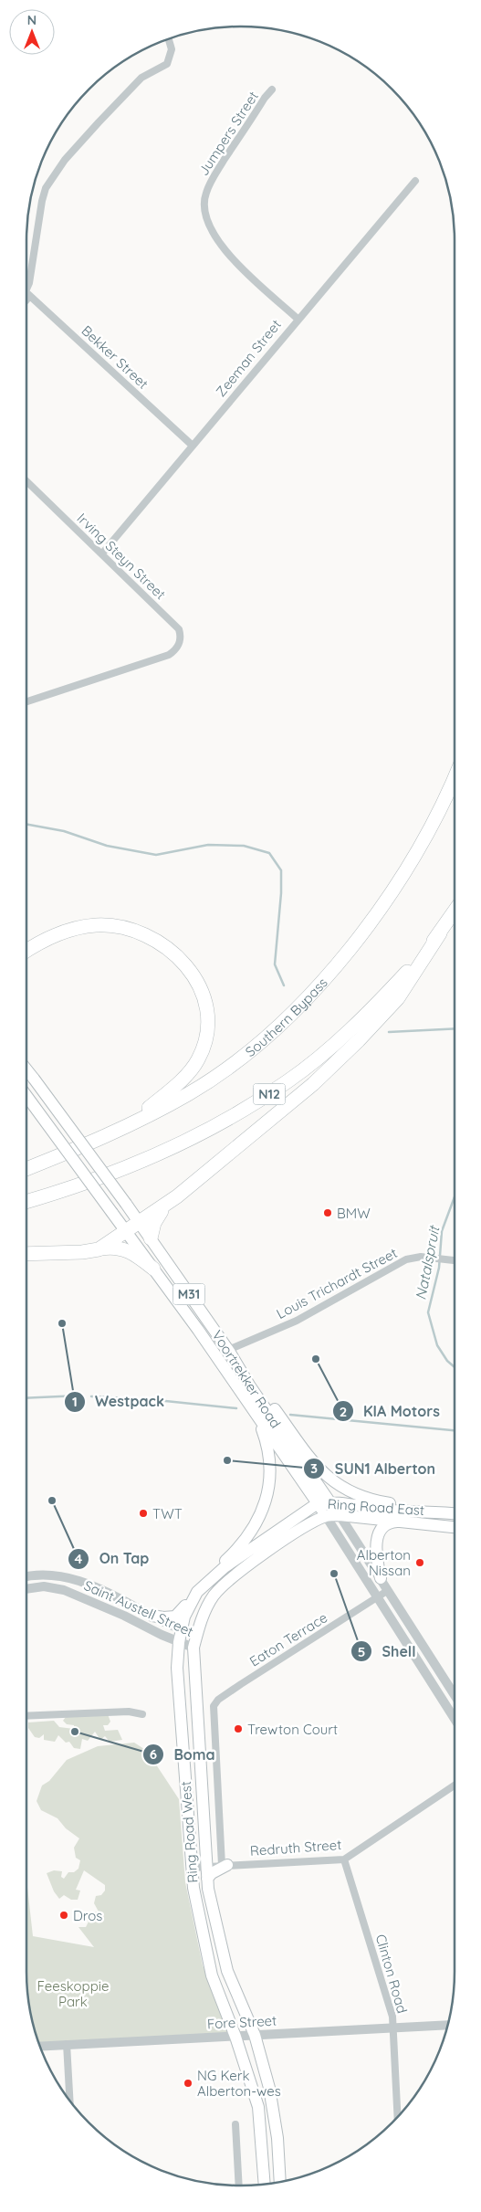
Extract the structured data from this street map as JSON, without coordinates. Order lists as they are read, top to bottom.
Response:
{
  "streets": {
    "highway": ["Southern Bypass", "N12"],
    "main road": [
      "M31",
      "Voortrekker Road",
      "Ring Road East",
      "Ring Road West"
    ],
    "street": [
      "Jumpers Street",
      "Bekker Street",
      "Zeeman Street",
      "Irving Steyn Street",
      "Louis Trichardt Street",
      "Saint Austell Street",
      "Eaton Terrace",
      "Redruth Street",
      "Clinton Road",
      "Fore Street"
    ]
  },
  "crossings": [
    ["Jumpers Street", "Zeeman Street"],
    ["Bekker Street", "Zeeman Street"],
    ["Zeeman Street", "Irving Steyn Street"],
    ["Louis Trichardt Street", "Voortrekker Road"],
    ["Voortrekker Road", "Ring Road East"],
    ["Voortrekker Road", "Eaton Terrace"],
    ["Voortrekker Road", "Ring Road West"],
    ["Ring Road East", "Ring Road West"],
    ["Saint Austell Street", "Ring Road West"],
    ["Eaton Terrace", "Redruth Street"],
    ["Ring Road West", "Fore Street"],
    ["Redruth Street", "Clinton Road"],
    ["Clinton Road", "Fore Street"]
  ],
  "water": ["Natalspruit"],
  "parks": ["Feeskoppie Park"],
  "places": [
    "BMW",
    "Westpack",
    "KIA Motors",
    "SUN1 Alberton",
    "On Tap",
    "TWT",
    "Alberton Nissan",
    "Shell",
    "Trewton Court",
    "Boma",
    "Dros",
    "NG Kerk Alberton-wes"
  ],
  "north": "top"
}
